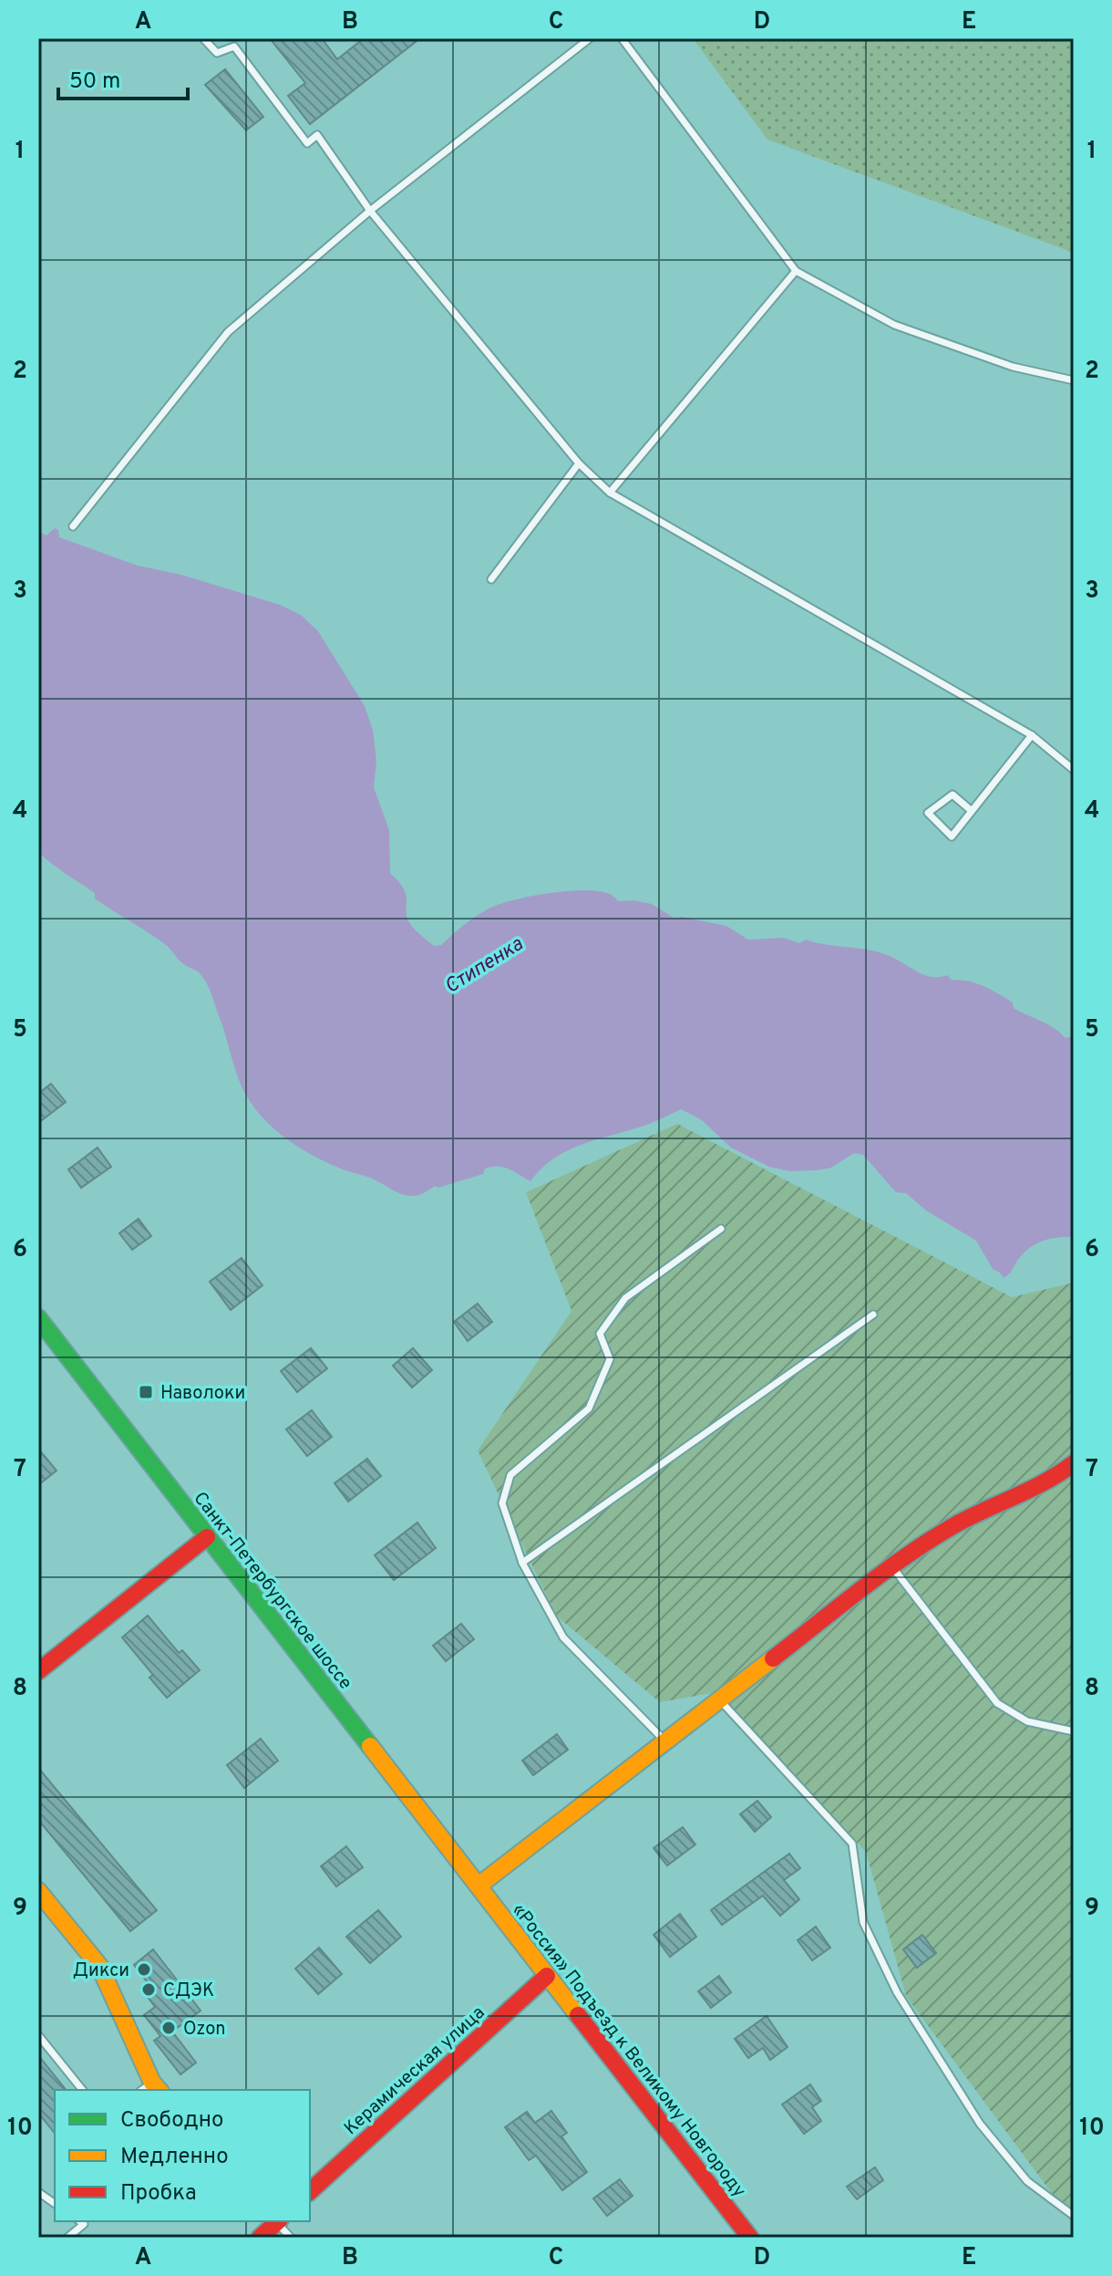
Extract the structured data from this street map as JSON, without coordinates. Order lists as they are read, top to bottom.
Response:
{
  "streets": {
    "street": ["Санкт-Петербургское шоссе", "«Россия» Подъезд к Великому Новгороду", "Керамическая улица"]
  },
  "crossings": [
    ["Санкт-Петербургское шоссе", "«Россия» Подъезд к Великому Новгороду"],
    ["«Россия» Подъезд к Великому Новгороду", "Керамическая улица"]
  ],
  "water": ["Стипенка"],
  "places": {
    "transit": ["Наволоки"],
    "other": ["Дикси", "СДЭК", "Ozon"]
  },
  "legend": ["Свободно", "Медленно", "Пробка"],
  "scale_bar": "50 m",
  "grid": {
    "columns": [
      "A",
      "B",
      "C",
      "D",
      "E"
    ],
    "rows": [
      "1",
      "2",
      "3",
      "4",
      "5",
      "6",
      "7",
      "8",
      "9",
      "10"
    ]
  }
}
